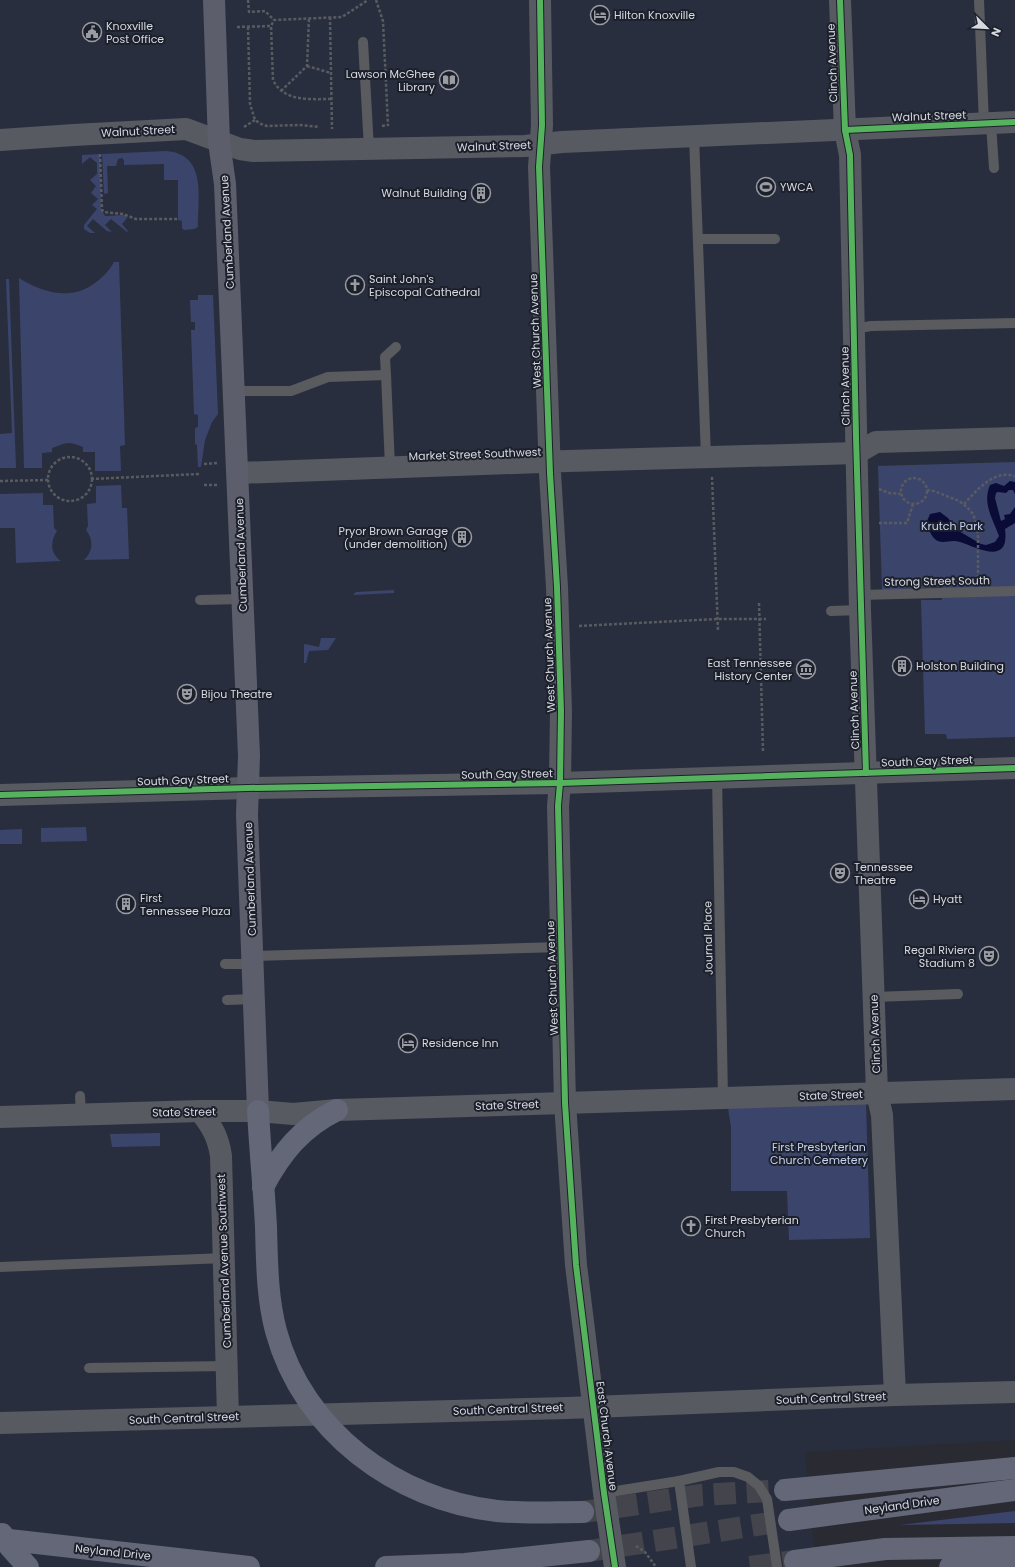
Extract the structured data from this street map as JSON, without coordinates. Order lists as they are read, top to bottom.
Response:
{
  "streets": {
    "highway": ["Neyland Drive"],
    "main road": ["Cumberland Avenue"],
    "street": [
      "Clinch Avenue",
      "Walnut Street",
      "West Church Avenue",
      "Market Street Southwest",
      "South Gay Street",
      "State Street",
      "Cumberland Avenue Southwest",
      "South Central Street",
      "East Church Avenue"
    ],
    "lane": ["Strong Street South", "Journal Place"]
  },
  "crossings": [
    ["Clinch Avenue", "Walnut Street"],
    ["Clinch Avenue", "Market Street Southwest"],
    ["Clinch Avenue", "Strong Street South"],
    ["Clinch Avenue", "South Gay Street"],
    ["Clinch Avenue", "State Street"],
    ["Clinch Avenue", "South Central Street"],
    ["Walnut Street", "Cumberland Avenue"],
    ["Walnut Street", "West Church Avenue"],
    ["Cumberland Avenue", "Market Street Southwest"],
    ["Cumberland Avenue", "South Gay Street"],
    ["Cumberland Avenue", "State Street"],
    ["West Church Avenue", "Market Street Southwest"],
    ["West Church Avenue", "South Gay Street"],
    ["West Church Avenue", "State Street"],
    ["West Church Avenue", "East Church Avenue"],
    ["South Gay Street", "Journal Place"],
    ["Journal Place", "State Street"],
    ["State Street", "Cumberland Avenue Southwest"],
    ["Cumberland Avenue Southwest", "South Central Street"]
  ],
  "parks": ["Krutch Park", "First Presbyterian Church Cemetery"],
  "places": {
    "hotel": ["Hilton Knoxville", "Hyatt", "Residence Inn"],
    "public building": ["Knoxville Post Office"],
    "library": ["Lawson McGhee Library"],
    "sports": ["YWCA"],
    "building": [
      "Walnut Building",
      "Pryor Brown Garage (under demolition)",
      "Holston Building",
      "First Tennessee Plaza"
    ],
    "church": ["Saint John's Episcopal Cathedral", "First Presbyterian Church"],
    "museum": ["East Tennessee History Center"],
    "theatre": ["Bijou Theatre", "Tennessee Theatre", "Regal Riviera Stadium 8"]
  },
  "north": "bottom right"
}
